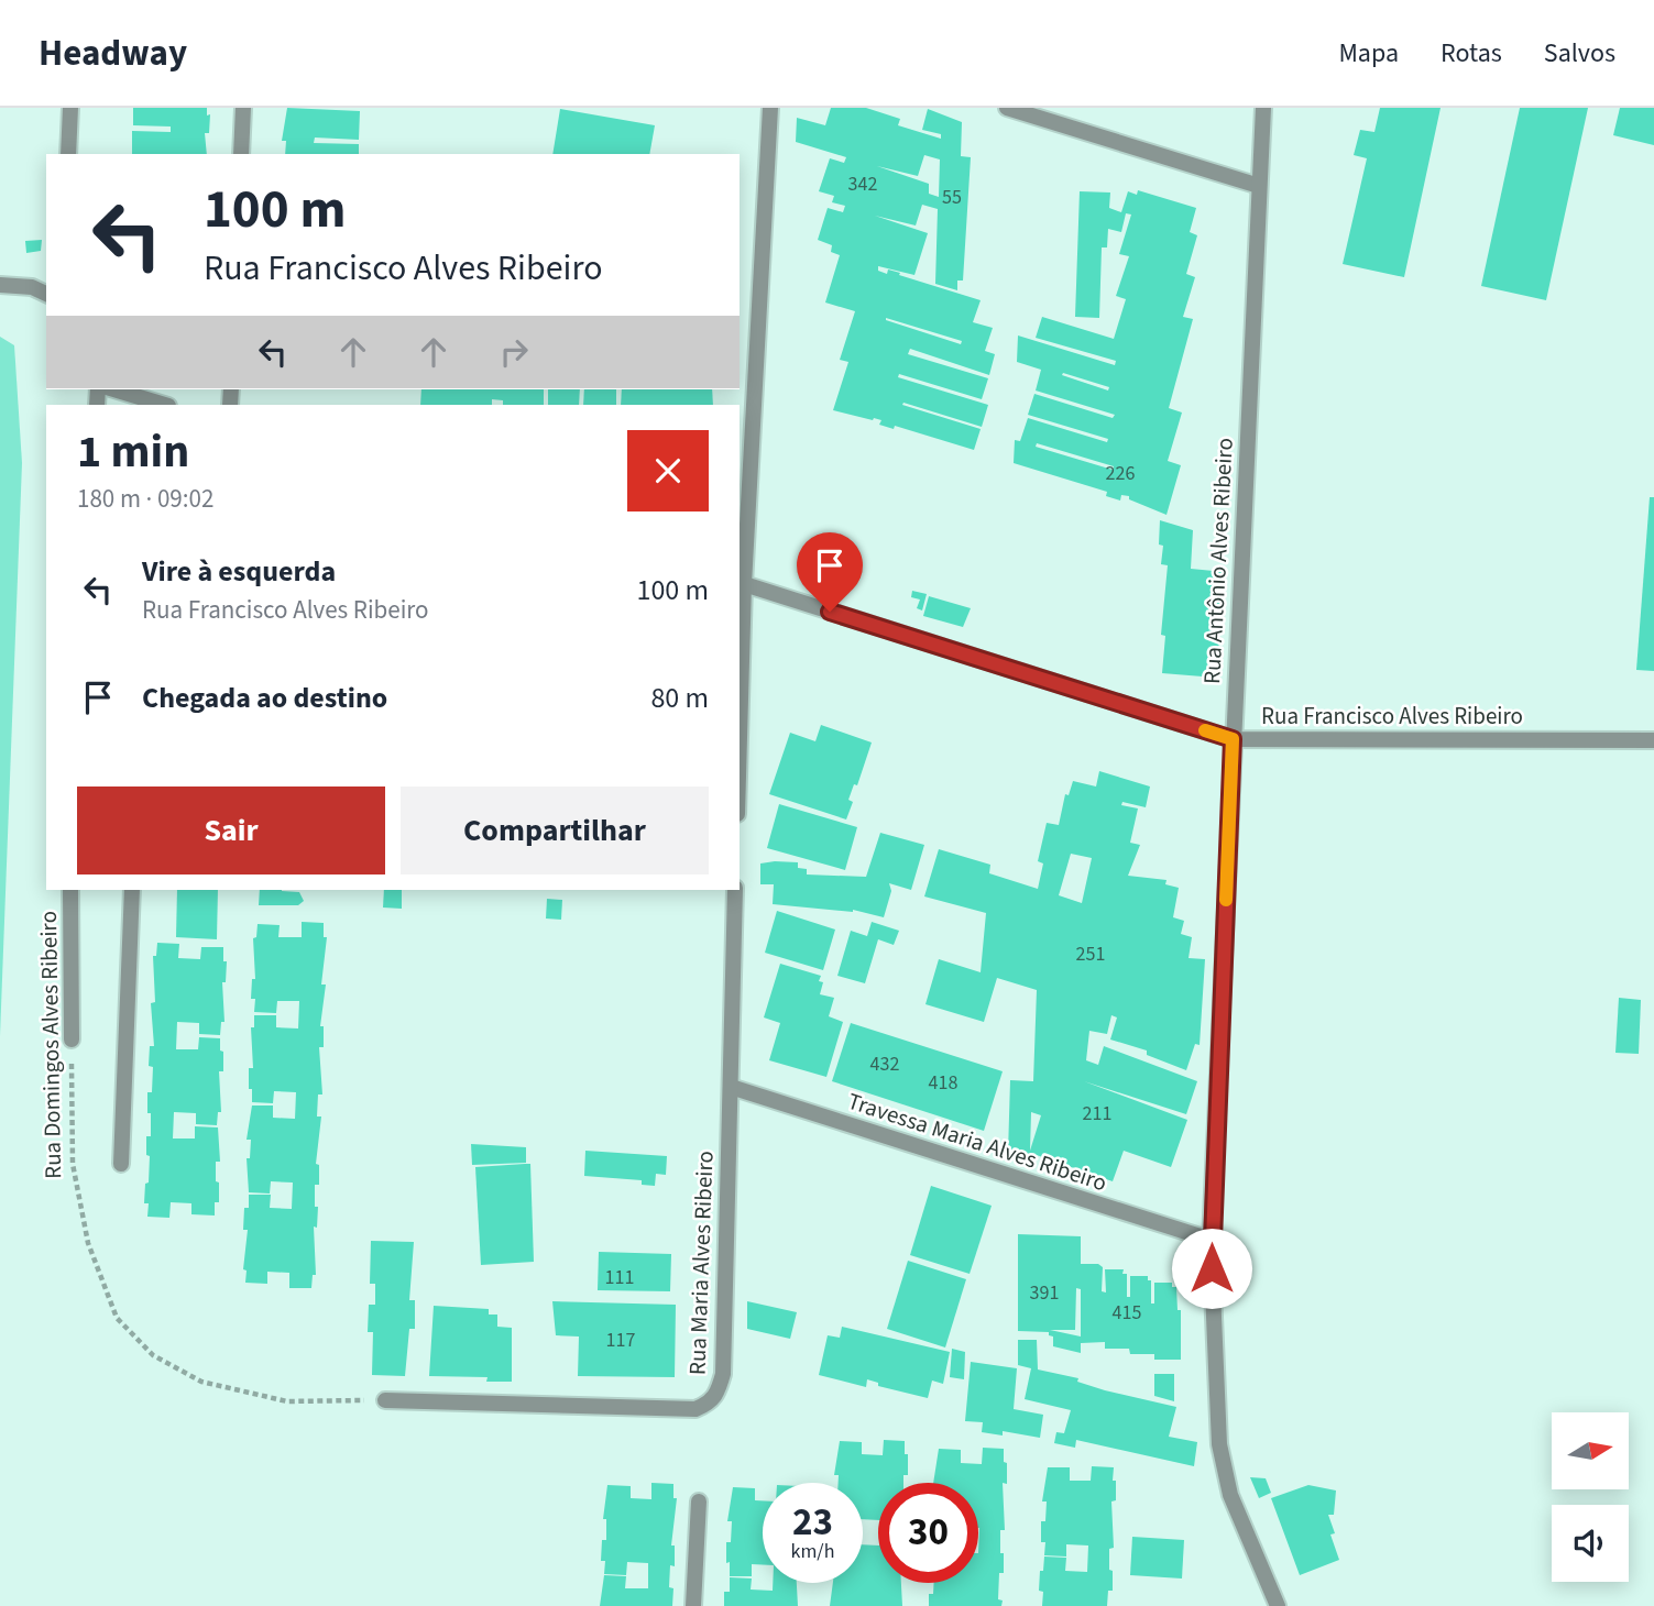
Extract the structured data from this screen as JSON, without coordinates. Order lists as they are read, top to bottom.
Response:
{
  "streets": {
    "street": [
      "Rua Antônio Alves Ribeiro",
      "Rua Francisco Alves Ribeiro",
      "Rua Domingos Alves Ribeiro",
      "Travessa Maria Alves Ribeiro",
      "Rua Maria Alves Ribeiro"
    ]
  },
  "crossings": [
    ["Rua Antônio Alves Ribeiro", "Rua Francisco Alves Ribeiro"],
    ["Rua Antônio Alves Ribeiro", "Travessa Maria Alves Ribeiro"],
    ["Rua Domingos Alves Ribeiro", "Rua Maria Alves Ribeiro"],
    ["Travessa Maria Alves Ribeiro", "Rua Maria Alves Ribeiro"]
  ],
  "house_numbers": [
    "342",
    "55",
    "226",
    "251",
    "432",
    "418",
    "211",
    "111",
    "391",
    "415",
    "117"
  ],
  "north": "right",
  "page": {
    "header": "Headway",
    "nav": ["Mapa", "Rotas", "Salvos"],
    "turn": ["100 m", "Rua Francisco Alves Ribeiro"],
    "heading": ["1 min", "180 m · 09:02"],
    "list": [
      {
        "name": "Vire à esquerda",
        "note": "Rua Francisco Alves Ribeiro",
        "value": "100 m"
      },
      {
        "name": "Chegada ao destino",
        "value": "80 m"
      }
    ],
    "buttons": ["Sair", "Compartilhar"],
    "speed": "23 km/h",
    "limit": "30"
  }
}
